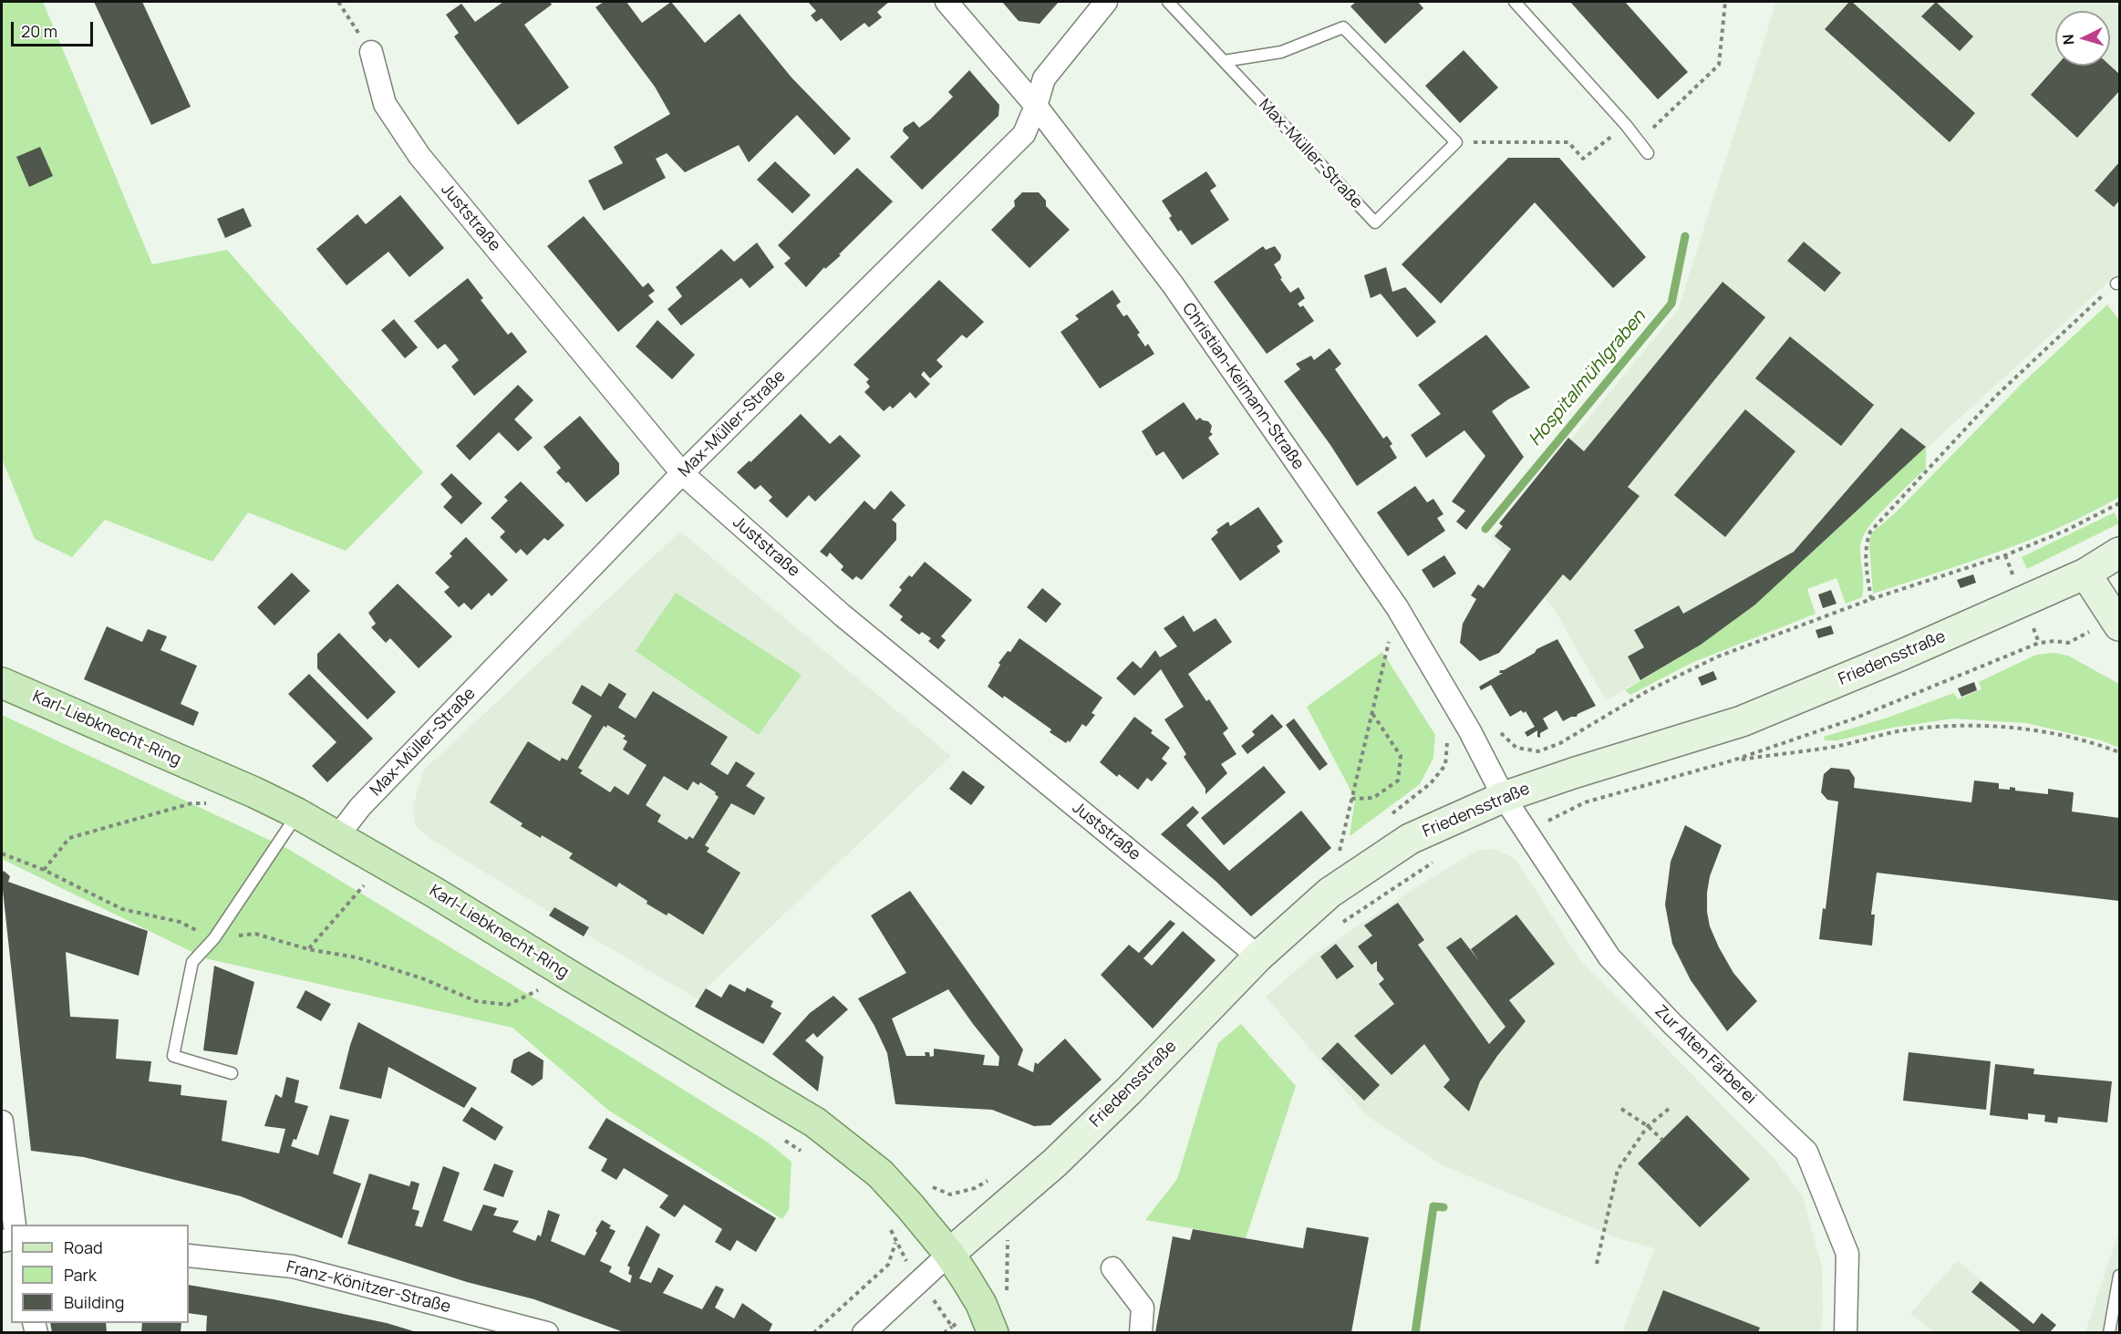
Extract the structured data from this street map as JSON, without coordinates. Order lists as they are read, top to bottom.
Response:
{
  "streets": {
    "main road": ["Friedensstraße", "Karl-Liebknecht-Ring"],
    "street": [
      "Max-Müller-Straße",
      "Juststraße",
      "Christian-Keimann-Straße",
      "Zur Alten Färberei",
      "Franz-Könitzer-Straße"
    ]
  },
  "crossings": [
    ["Max-Müller-Straße", "Juststraße"],
    ["Max-Müller-Straße", "Christian-Keimann-Straße"],
    ["Max-Müller-Straße", "Karl-Liebknecht-Ring"],
    ["Juststraße", "Friedensstraße"],
    ["Christian-Keimann-Straße", "Friedensstraße"],
    ["Christian-Keimann-Straße", "Zur Alten Färberei"],
    ["Friedensstraße", "Karl-Liebknecht-Ring"],
    ["Friedensstraße", "Zur Alten Färberei"]
  ],
  "water": ["Hospitalmühlgraben"],
  "legend": ["Road", "Park", "Building"],
  "scale_bar": "20 m",
  "north": "left"
}
